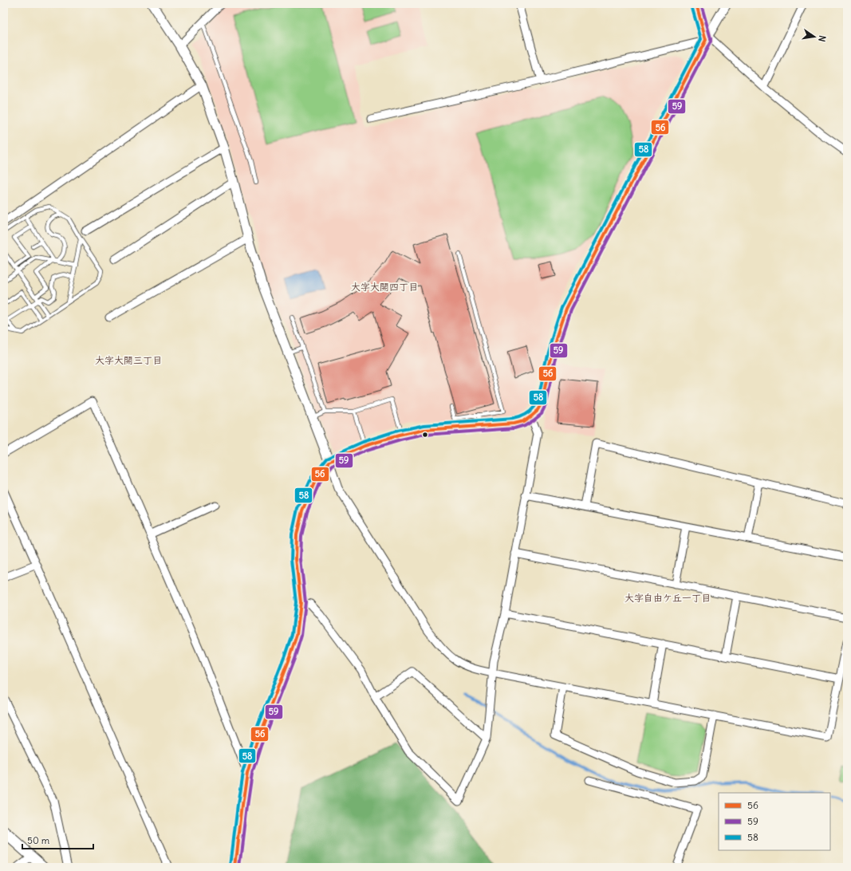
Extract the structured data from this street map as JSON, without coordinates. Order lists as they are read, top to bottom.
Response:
{
  "districts": ["大字大開四丁目", "大字大開三丁目", "大字自由ケ丘一丁目"],
  "lines": ["transit line 56", "transit line 59", "transit line 58"],
  "legend": ["56", "59", "58"],
  "scale_bar": "50 m",
  "north": "right"
}
